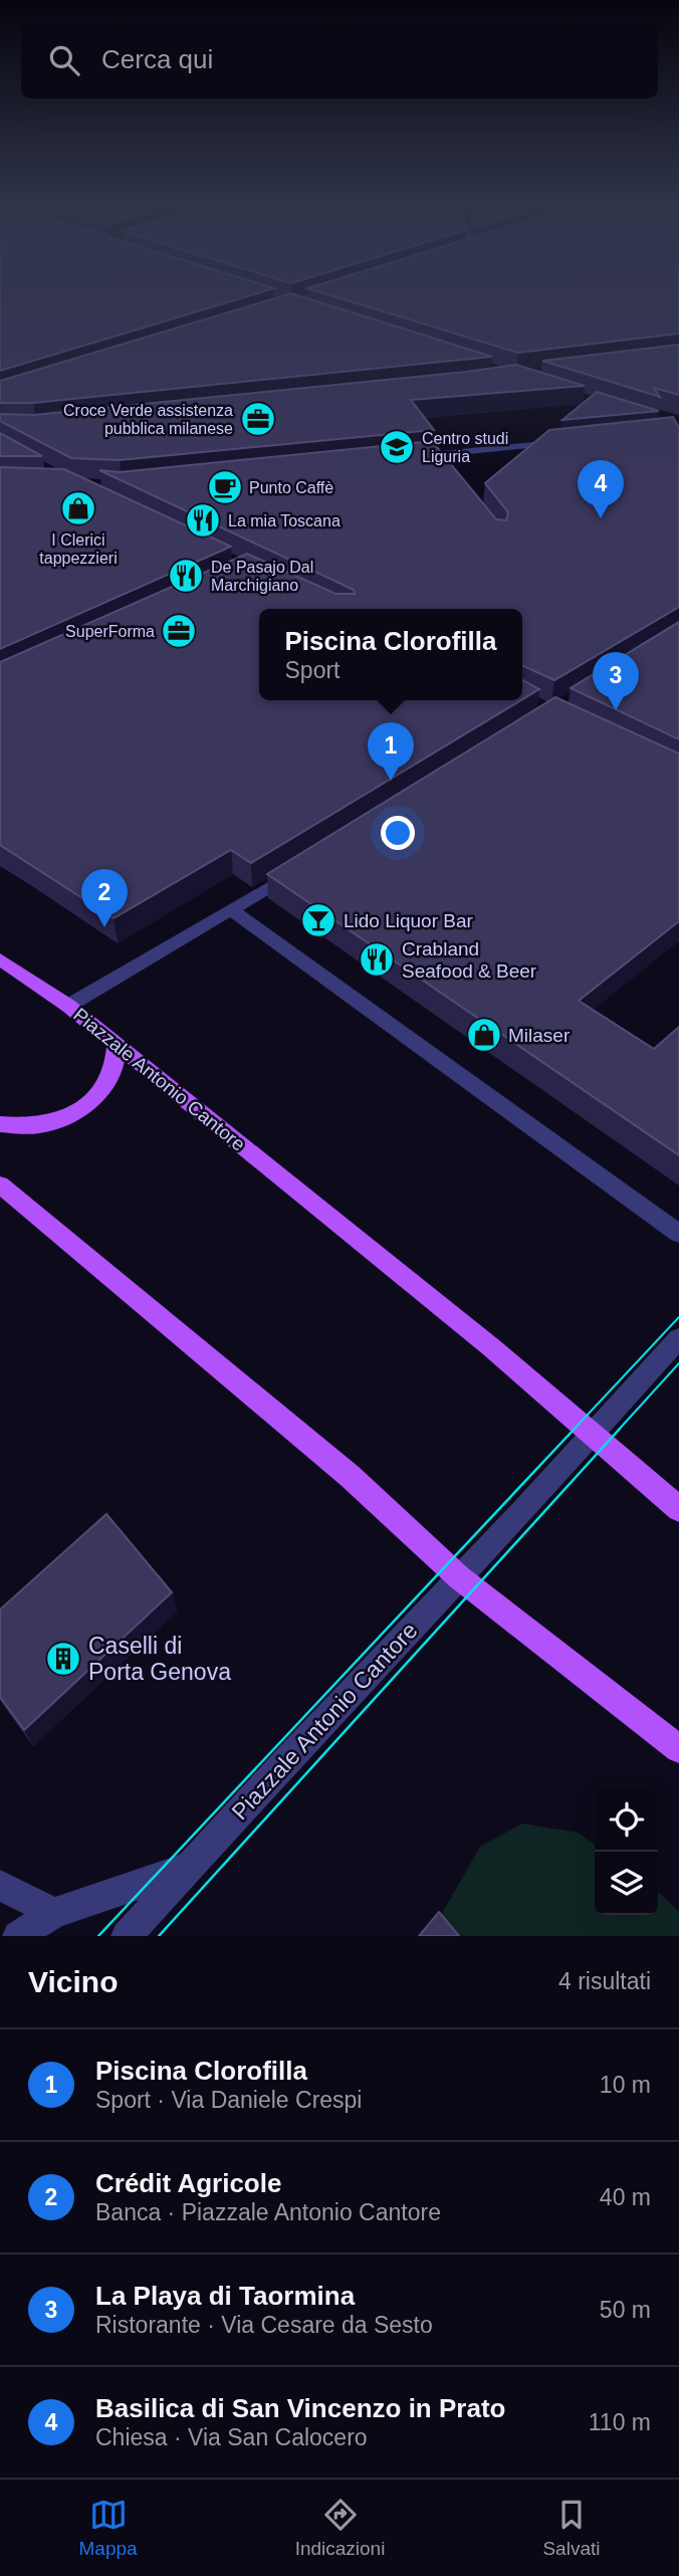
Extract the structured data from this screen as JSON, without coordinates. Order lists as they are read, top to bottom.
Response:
{
  "streets": {
    "main road": ["Piazzale Antonio Cantore"]
  },
  "places": {
    "office": ["Croce Verde assistenza pubblica milanese", "SuperForma"],
    "school or university": ["Centro studi Liguria"],
    "cafe": ["Punto Caffè"],
    "shop": ["I Clerici tappezzieri", "Milaser"],
    "restaurant": ["La mia Toscana", "De Pasajo Dal Marchigiano", "Crabland Seafood & Beer"],
    "bar": ["Lido Liquor Bar"],
    "building": ["Caselli di Porta Genova"]
  },
  "page": {
    "search": "Cerca qui",
    "pins": [
      "4",
      "3",
      "1",
      "2"
    ],
    "popup": ["Piscina Clorofilla", "Sport"],
    "heading": ["Vicino", "4 risultati"],
    "list": [
      {
        "mark": "1",
        "name": "Piscina Clorofilla",
        "note": "Sport · Via Daniele Crespi",
        "value": "10 m"
      },
      {
        "mark": "2",
        "name": "Crédit Agricole",
        "note": "Banca · Piazzale Antonio Cantore",
        "value": "40 m"
      },
      {
        "mark": "3",
        "name": "La Playa di Taormina",
        "note": "Ristorante · Via Cesare da Sesto",
        "value": "50 m"
      },
      {
        "mark": "4",
        "name": "Basilica di San Vincenzo in Prato",
        "note": "Chiesa · Via San Calocero",
        "value": "110 m"
      }
    ],
    "nav": ["Mappa", "Indicazioni", "Salvati"]
  }
}
